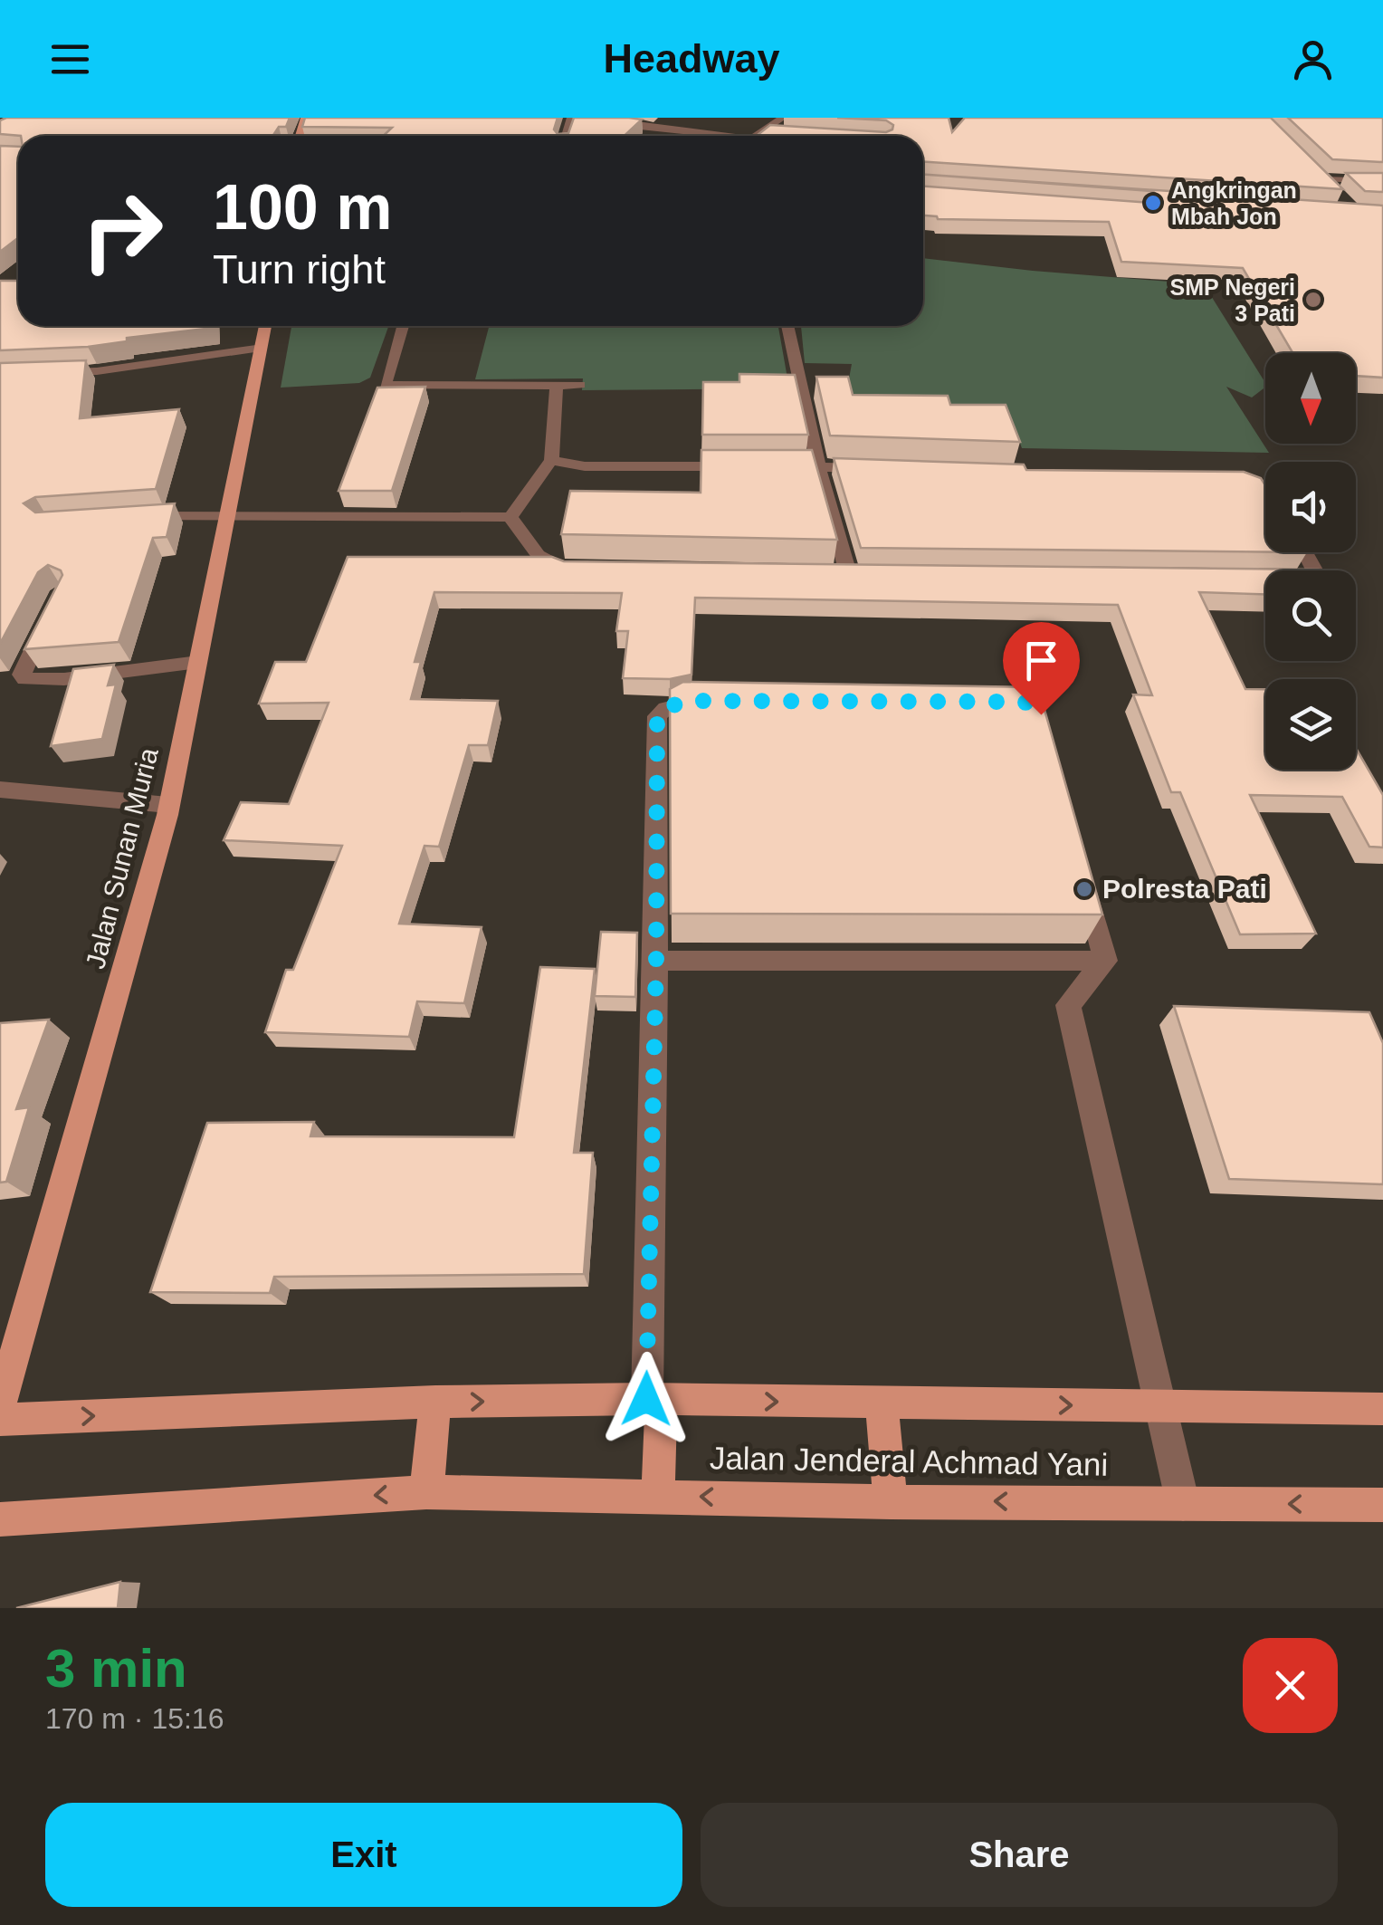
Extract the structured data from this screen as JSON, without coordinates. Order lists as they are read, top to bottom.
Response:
{
  "streets": {
    "main road": ["Jalan Sunan Muria", "Jalan Jenderal Achmad Yani"]
  },
  "places": ["Angkringan Mbah Jon", "SMP Negeri 3 Pati", "Polresta Pati"],
  "north": "bottom",
  "page": {
    "header": "Headway",
    "turn": ["100 m", "Turn right"],
    "heading": ["3 min", "170 m · 15:16"],
    "buttons": ["Exit", "Share"]
  }
}
